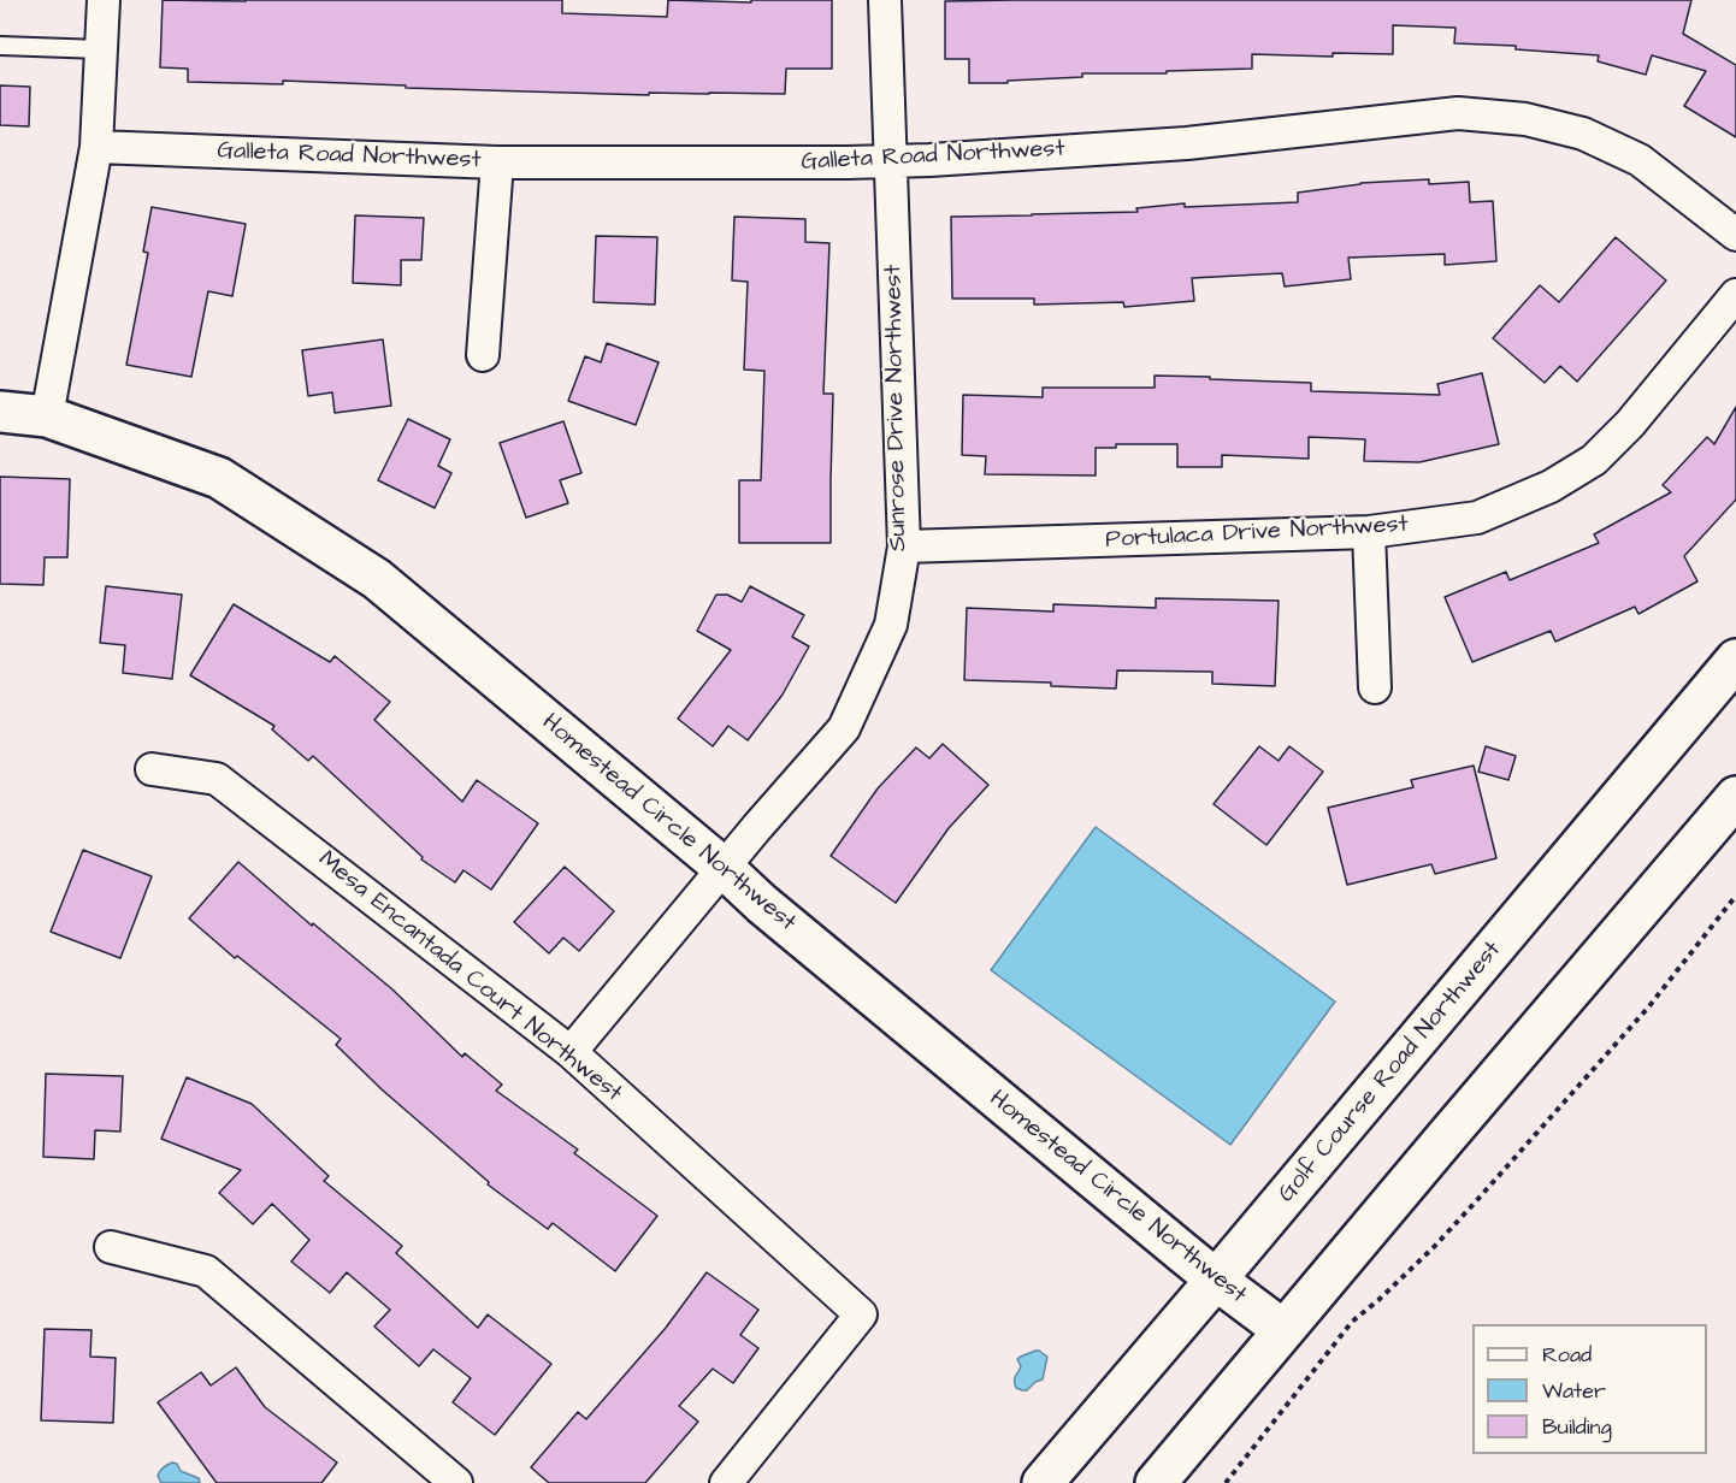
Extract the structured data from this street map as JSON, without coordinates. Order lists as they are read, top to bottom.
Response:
{
  "streets": {
    "main road": ["Homestead Circle Northwest", "Golf Course Road Northwest"],
    "street": [
      "Galleta Road Northwest",
      "Sunrose Drive Northwest",
      "Portulaca Drive Northwest",
      "Mesa Encantada Court Northwest"
    ]
  },
  "crossings": [
    ["Galleta Road Northwest", "Sunrose Drive Northwest"],
    ["Sunrose Drive Northwest", "Portulaca Drive Northwest"],
    ["Sunrose Drive Northwest", "Homestead Circle Northwest"],
    ["Sunrose Drive Northwest", "Mesa Encantada Court Northwest"],
    ["Homestead Circle Northwest", "Golf Course Road Northwest"]
  ],
  "legend": ["Road", "Water", "Building"]
}
